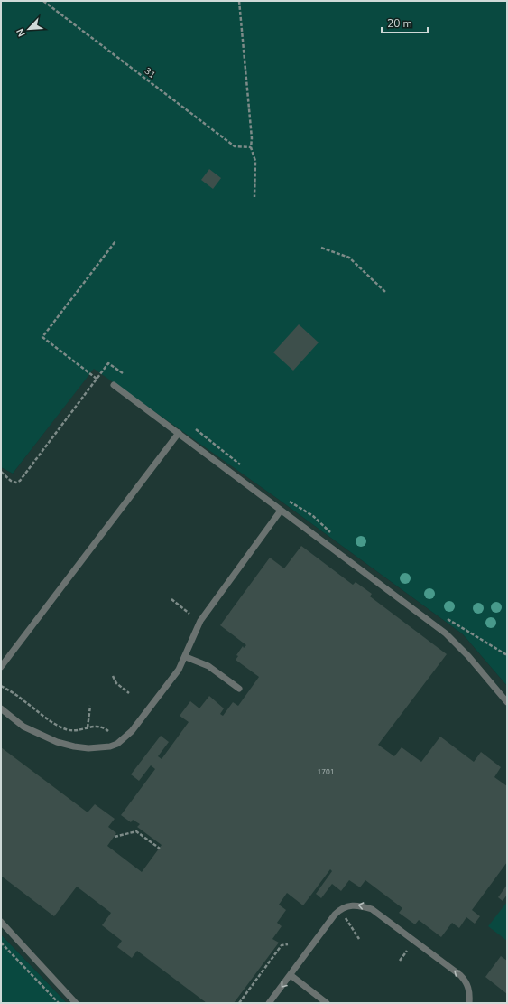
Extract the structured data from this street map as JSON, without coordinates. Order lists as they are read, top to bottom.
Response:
{
  "streets": {
    "path": ["31"]
  },
  "house_numbers": ["1701"],
  "scale_bar": "20 m",
  "north": "bottom left"
}
